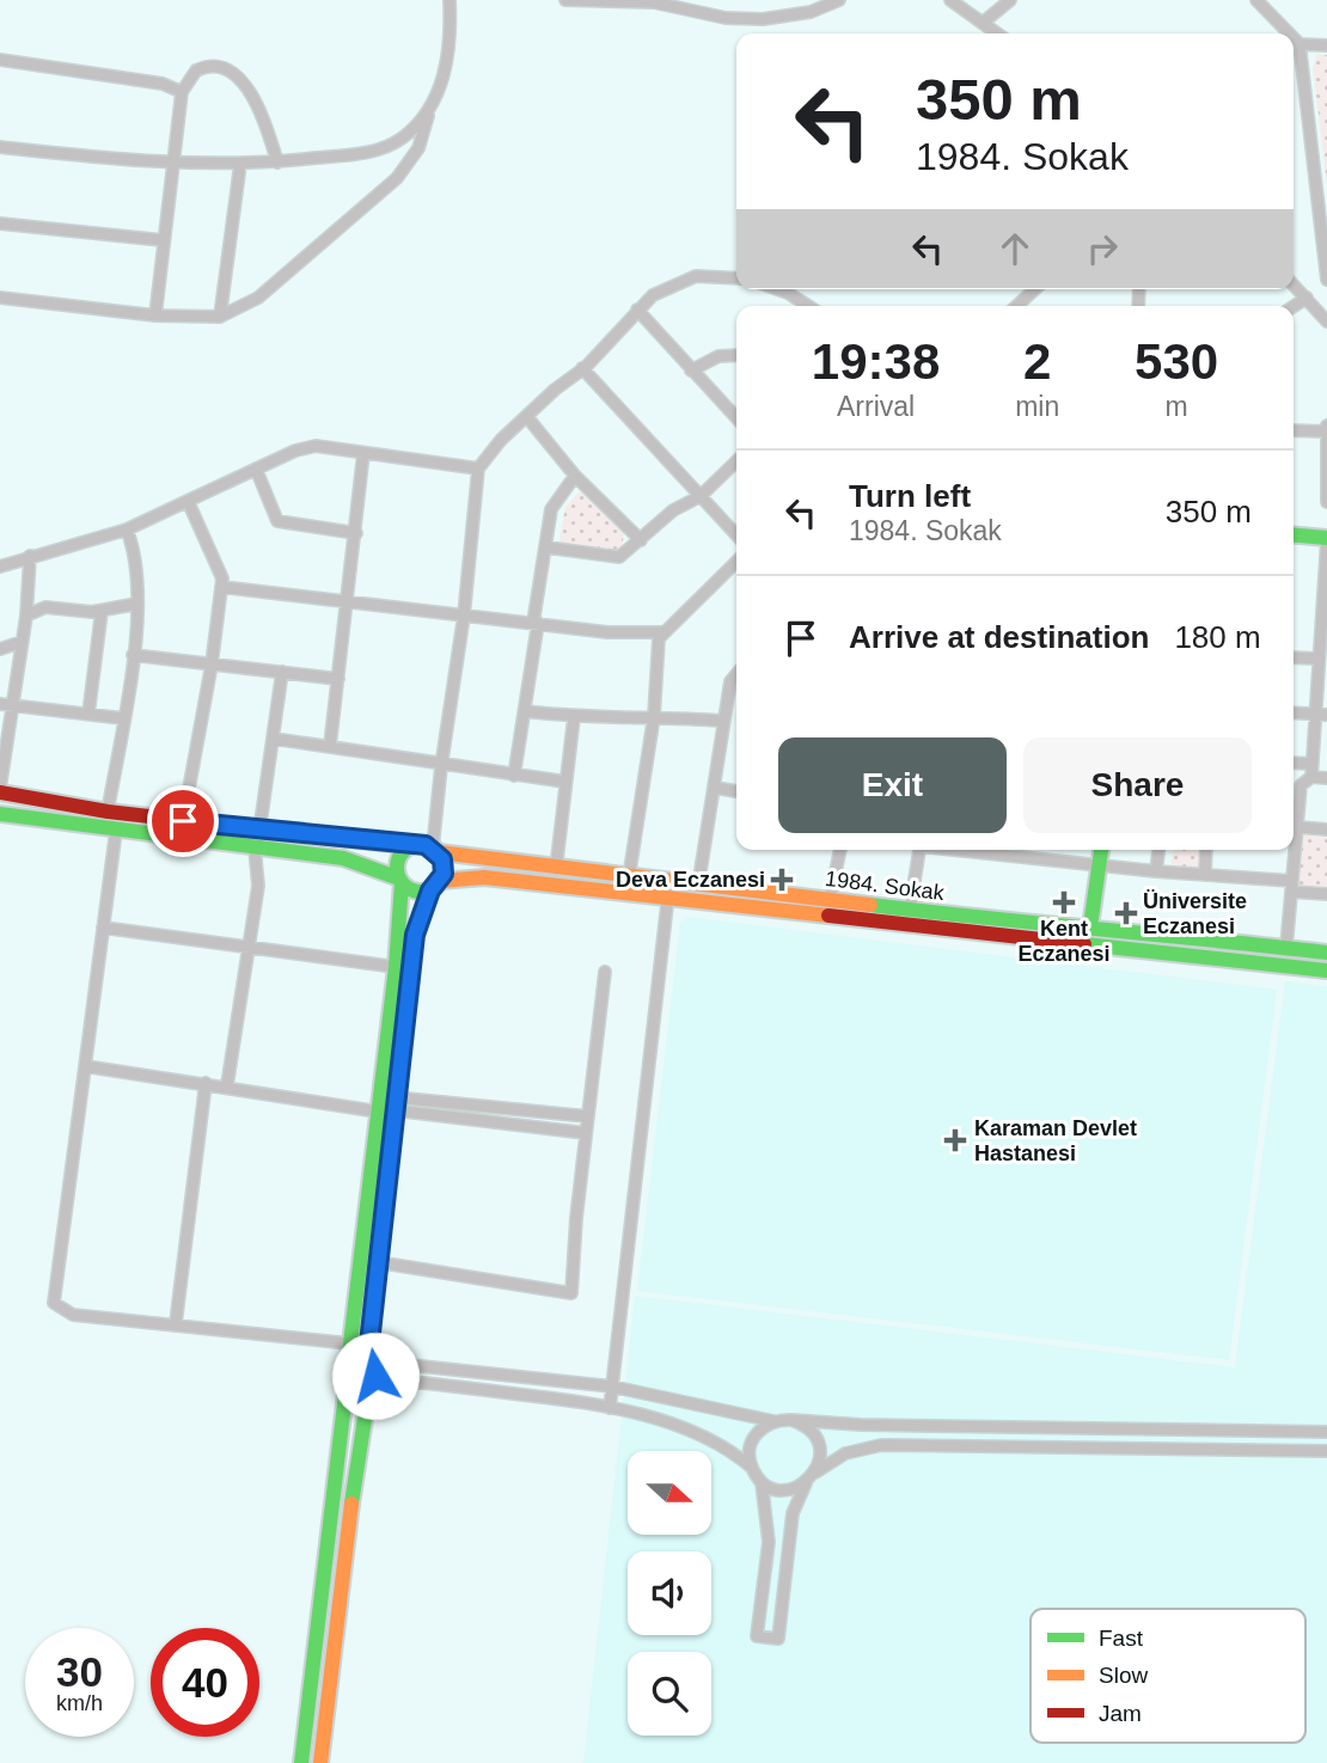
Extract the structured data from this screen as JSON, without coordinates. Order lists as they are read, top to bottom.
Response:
{
  "streets": {
    "main road": ["1984. Sokak"]
  },
  "places": {
    "health": [
      "Deva Eczanesi",
      "Kent Eczanesi",
      "Üniversite Eczanesi",
      "Karaman Devlet Hastanesi"
    ]
  },
  "legend": ["Fast", "Slow", "Jam"],
  "north": "right",
  "page": {
    "turn": ["350 m", "1984. Sokak"],
    "eta": [
      "19:38",
      "Arrival",
      "2",
      "min",
      "530",
      "m"
    ],
    "list": [
      {
        "name": "Turn left",
        "note": "1984. Sokak",
        "value": "350 m"
      },
      {
        "name": "Arrive at destination",
        "value": "180 m"
      }
    ],
    "buttons": ["Exit", "Share"],
    "speed": "30 km/h",
    "limit": "40"
  }
}
